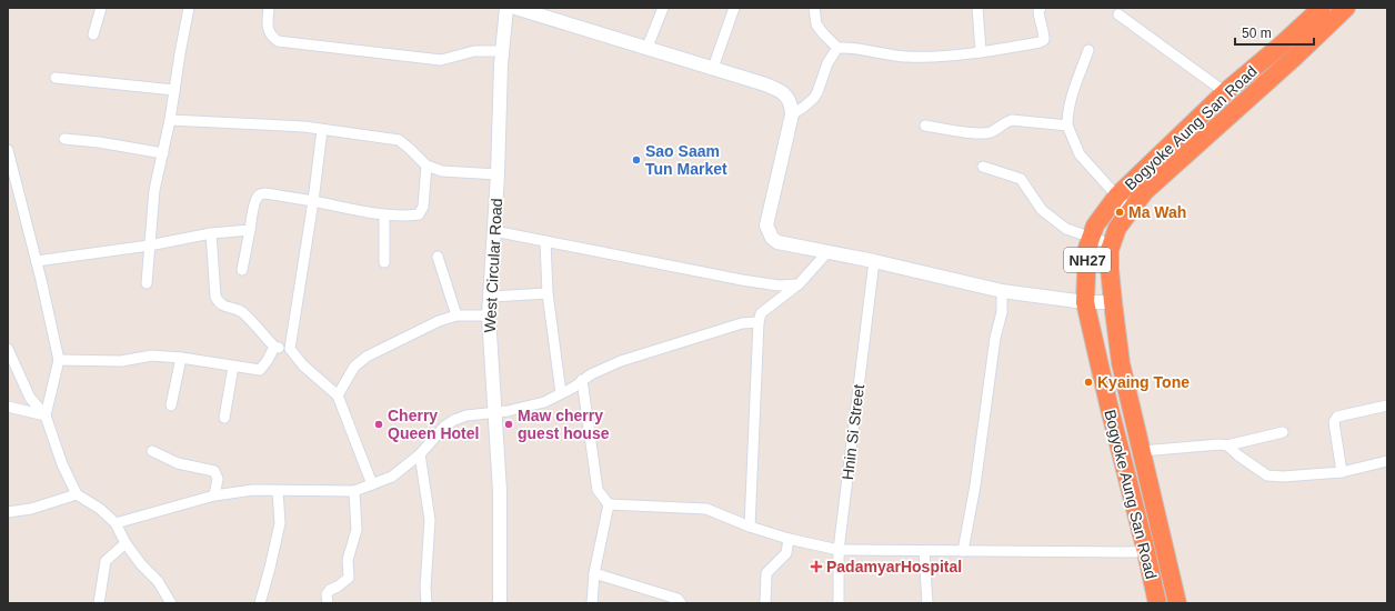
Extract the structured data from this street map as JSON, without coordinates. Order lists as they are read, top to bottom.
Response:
{
  "streets": {
    "highway": ["Bogyoke Aung San Road", "NH27"],
    "street": ["West Circular Road", "Hnin Si Street"]
  },
  "places": {
    "other": [
      "Sao Saam Tun Market",
      "Ma Wah",
      "Kyaing Tone",
      "Cherry Queen Hotel",
      "Maw cherry guest house"
    ],
    "health": ["PadamyarHospital"]
  },
  "scale_bar": "50 m"
}
